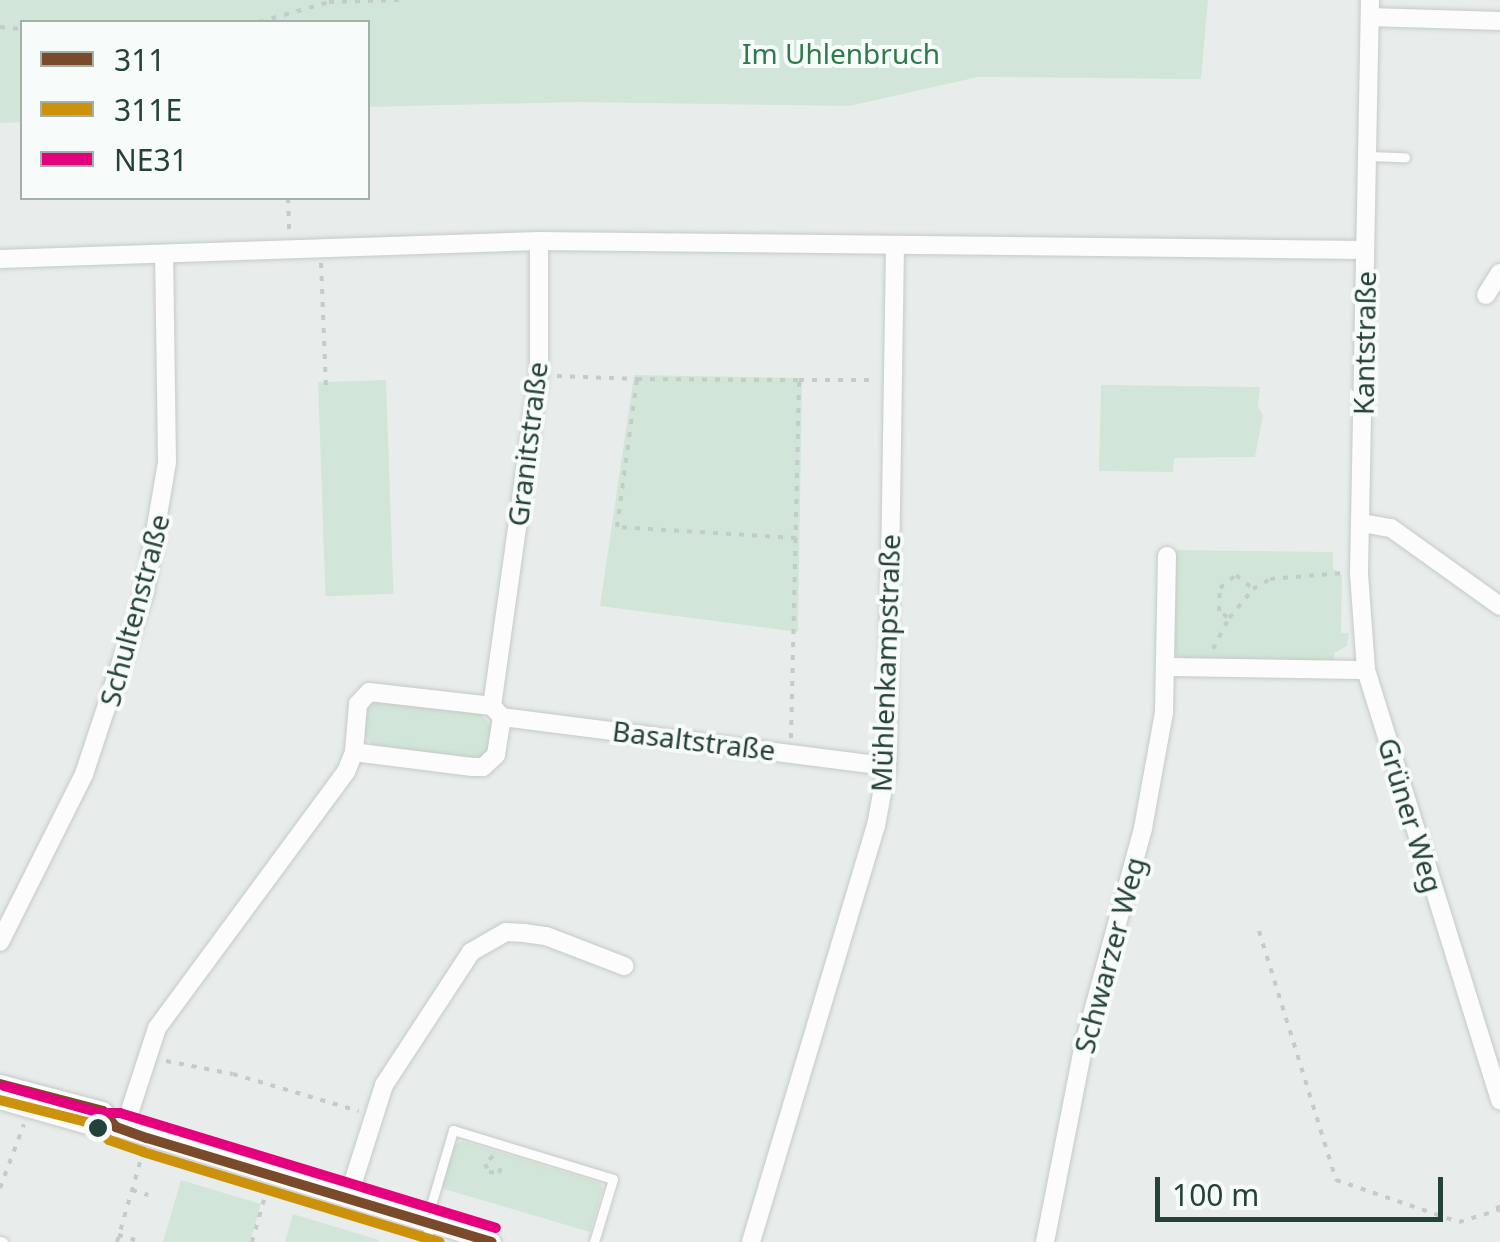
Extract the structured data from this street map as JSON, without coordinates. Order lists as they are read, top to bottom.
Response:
{
  "streets": {
    "street": [
      "Kantstraße",
      "Granitstraße",
      "Schultenstraße",
      "Mühlenkampstraße",
      "Basaltstraße",
      "Grüner Weg",
      "Schwarzer Weg"
    ]
  },
  "crossings": [
    ["Kantstraße", "Grüner Weg"],
    ["Granitstraße", "Basaltstraße"],
    ["Mühlenkampstraße", "Basaltstraße"]
  ],
  "parks": ["Im Uhlenbruch"],
  "lines": ["transit line 311", "transit line NE31", "transit line 311E"],
  "legend": ["311", "311E", "NE31"],
  "scale_bar": "100 m"
}
